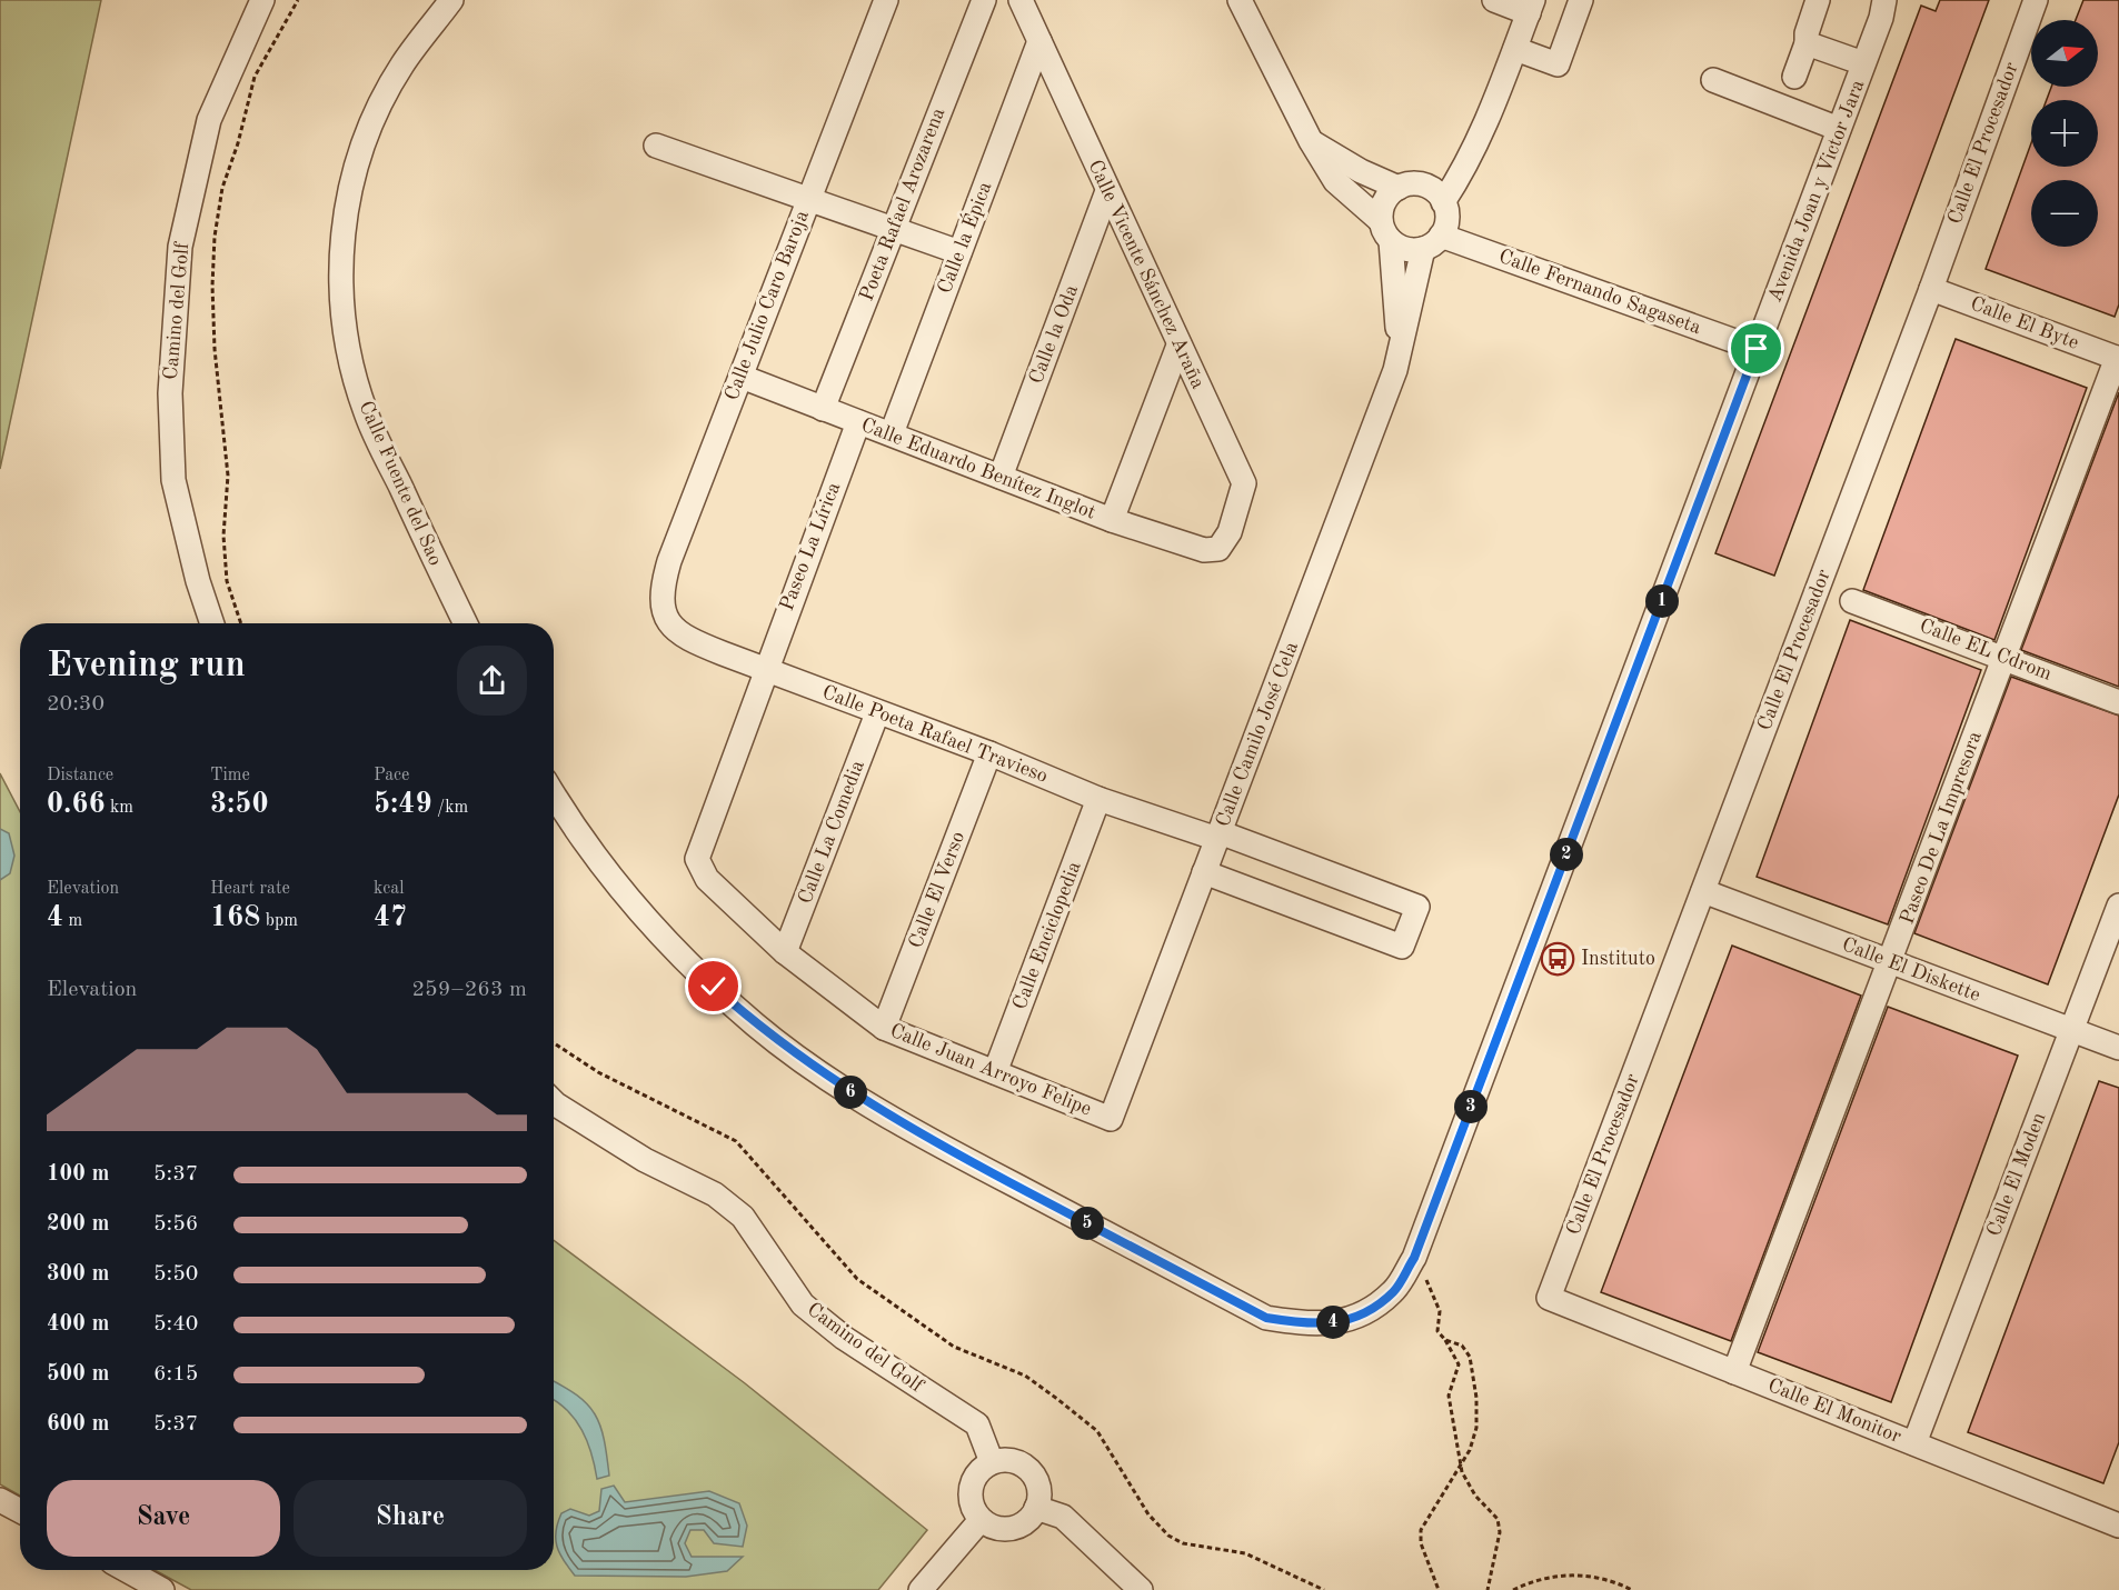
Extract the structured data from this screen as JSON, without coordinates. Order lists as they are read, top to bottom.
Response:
{
  "streets": {
    "street": [
      "Calle El Procesador",
      "Avenida Joan y Victor Jara",
      "Poeta Rafael Arozarena",
      "Calle la Épica",
      "Calle Vicente Sánchez Araña",
      "Calle Fernando Sagaseta",
      "Calle Julio Caro Baroja",
      "Camino del Golf",
      "Calle El Byte",
      "Calle la Oda",
      "Calle Eduardo Benítez Inglot",
      "Calle Fuente del Sao",
      "Paseo La Lírica",
      "Calle EL Cdrom",
      "Calle Poeta Rafael Travieso",
      "Calle Camilo José Cela",
      "Paseo De La Impresora",
      "Calle La Comedia",
      "Calle El Verso",
      "Calle Enciclopedia",
      "Calle El Diskette",
      "Calle Juan Arroyo Felipe",
      "Calle El Moden",
      "Calle El Monitor"
    ]
  },
  "crossings": [
    ["Calle El Procesador", "Calle El Byte"],
    ["Calle El Procesador", "Calle El Diskette"],
    ["Calle El Procesador", "Calle El Monitor"],
    ["Avenida Joan y Victor Jara", "Calle Fernando Sagaseta"],
    ["Poeta Rafael Arozarena", "Calle Eduardo Benítez Inglot"],
    ["Calle la Épica", "Calle Vicente Sánchez Araña"],
    ["Calle la Épica", "Calle Eduardo Benítez Inglot"],
    ["Calle Vicente Sánchez Araña", "Calle la Oda"],
    ["Calle Vicente Sánchez Araña", "Calle Eduardo Benítez Inglot"],
    ["Calle Fernando Sagaseta", "Calle Camilo José Cela"],
    ["Calle Julio Caro Baroja", "Calle Eduardo Benítez Inglot"],
    ["Calle Julio Caro Baroja", "Calle Poeta Rafael Travieso"],
    ["Calle El Byte", "Paseo De La Impresora"],
    ["Calle la Oda", "Calle Eduardo Benítez Inglot"],
    ["Calle Eduardo Benítez Inglot", "Paseo La Lírica"],
    ["Paseo La Lírica", "Calle Poeta Rafael Travieso"],
    ["Paseo La Lírica", "Calle Juan Arroyo Felipe"],
    ["Calle EL Cdrom", "Paseo De La Impresora"],
    ["Calle Poeta Rafael Travieso", "Calle Camilo José Cela"],
    ["Calle Poeta Rafael Travieso", "Calle La Comedia"],
    ["Calle Poeta Rafael Travieso", "Calle El Verso"],
    ["Calle Poeta Rafael Travieso", "Calle Enciclopedia"],
    ["Calle Poeta Rafael Travieso", "Calle Juan Arroyo Felipe"],
    ["Calle Camilo José Cela", "Calle Juan Arroyo Felipe"],
    ["Paseo De La Impresora", "Calle El Diskette"],
    ["Paseo De La Impresora", "Calle El Monitor"],
    ["Calle La Comedia", "Calle Juan Arroyo Felipe"],
    ["Calle El Verso", "Calle Juan Arroyo Felipe"],
    ["Calle Enciclopedia", "Calle Juan Arroyo Felipe"],
    ["Calle El Diskette", "Calle El Moden"],
    ["Calle El Moden", "Calle El Monitor"]
  ],
  "places": {
    "bus stop": ["Instituto"]
  },
  "north": "right",
  "page": {
    "map_buttons": ["+", "−"],
    "pins": [
      "1",
      "2",
      "6",
      "3",
      "5",
      "4"
    ],
    "heading": ["Evening run", "20:30"],
    "stats": [
      ["Distance", "0.66 km"],
      ["Time", "3:50"],
      ["Pace", "5:49 /km"],
      ["Elevation", "4 m"],
      ["Heart rate", "168 bpm"],
      ["kcal", "47"]
    ],
    "chart": ["Elevation", "259–263 m"],
    "list": [
      {
        "name": "100 m",
        "note": "5:37"
      },
      {
        "name": "200 m",
        "note": "5:56"
      },
      {
        "name": "300 m",
        "note": "5:50"
      },
      {
        "name": "400 m",
        "note": "5:40"
      },
      {
        "name": "500 m",
        "note": "6:15"
      },
      {
        "name": "600 m",
        "note": "5:37"
      }
    ],
    "buttons": ["Save", "Share"]
  }
}
